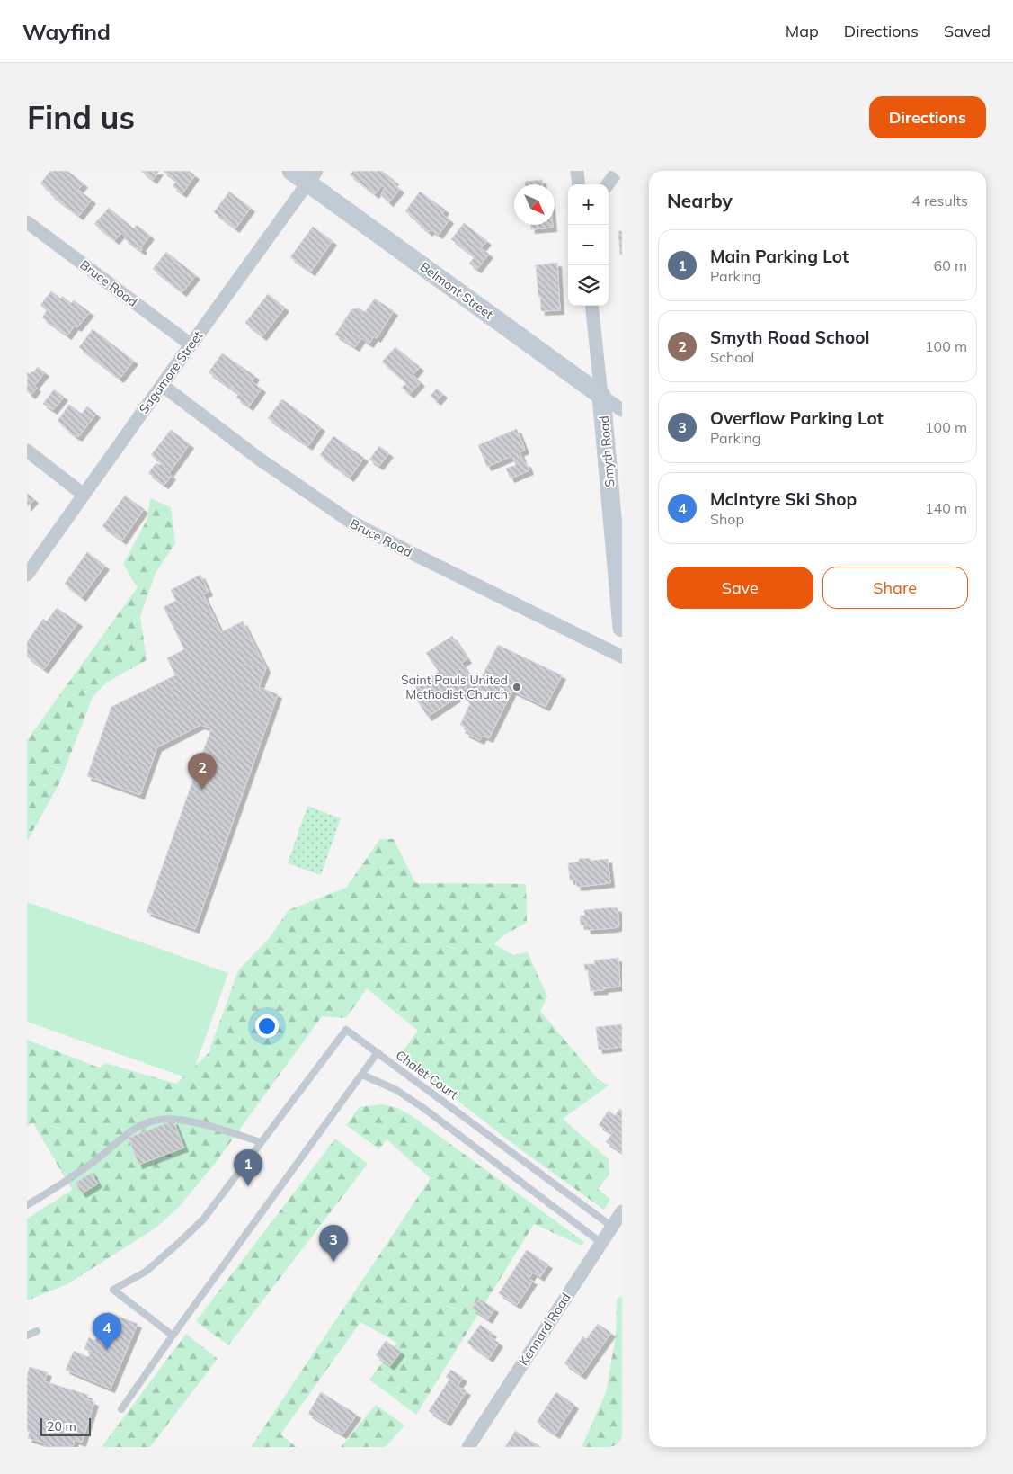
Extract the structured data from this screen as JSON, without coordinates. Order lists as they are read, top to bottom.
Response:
{
  "streets": {
    "street": [
      "Bruce Road",
      "Belmont Street",
      "Sagamore Street",
      "Smyth Road",
      "Kennard Road"
    ],
    "lane": ["Chalet Court"]
  },
  "crossings": [
    ["Bruce Road", "Sagamore Street"],
    ["Belmont Street", "Sagamore Street"],
    ["Belmont Street", "Smyth Road"],
    ["Chalet Court", "Kennard Road"]
  ],
  "places": ["Saint Pauls United Methodist Church"],
  "scale_bar": "20 m",
  "north": "bottom right",
  "page": {
    "header": "Wayfind",
    "nav": ["Map", "Directions", "Saved"],
    "buttons": [
      "Directions",
      ["Save", "Share"]
    ],
    "title": "Find us",
    "heading": ["Nearby", "4 results"],
    "map_buttons": ["+", "−"],
    "list": [
      {
        "mark": "1",
        "name": "Main Parking Lot",
        "note": "Parking",
        "value": "60 m"
      },
      {
        "mark": "2",
        "name": "Smyth Road School",
        "note": "School",
        "value": "100 m"
      },
      {
        "mark": "3",
        "name": "Overflow Parking Lot",
        "note": "Parking",
        "value": "100 m"
      },
      {
        "mark": "4",
        "name": "McIntyre Ski Shop",
        "note": "Shop",
        "value": "140 m"
      }
    ],
    "pins": [
      "2",
      "1",
      "3",
      "4"
    ],
    "scale": "20 m"
  }
}
